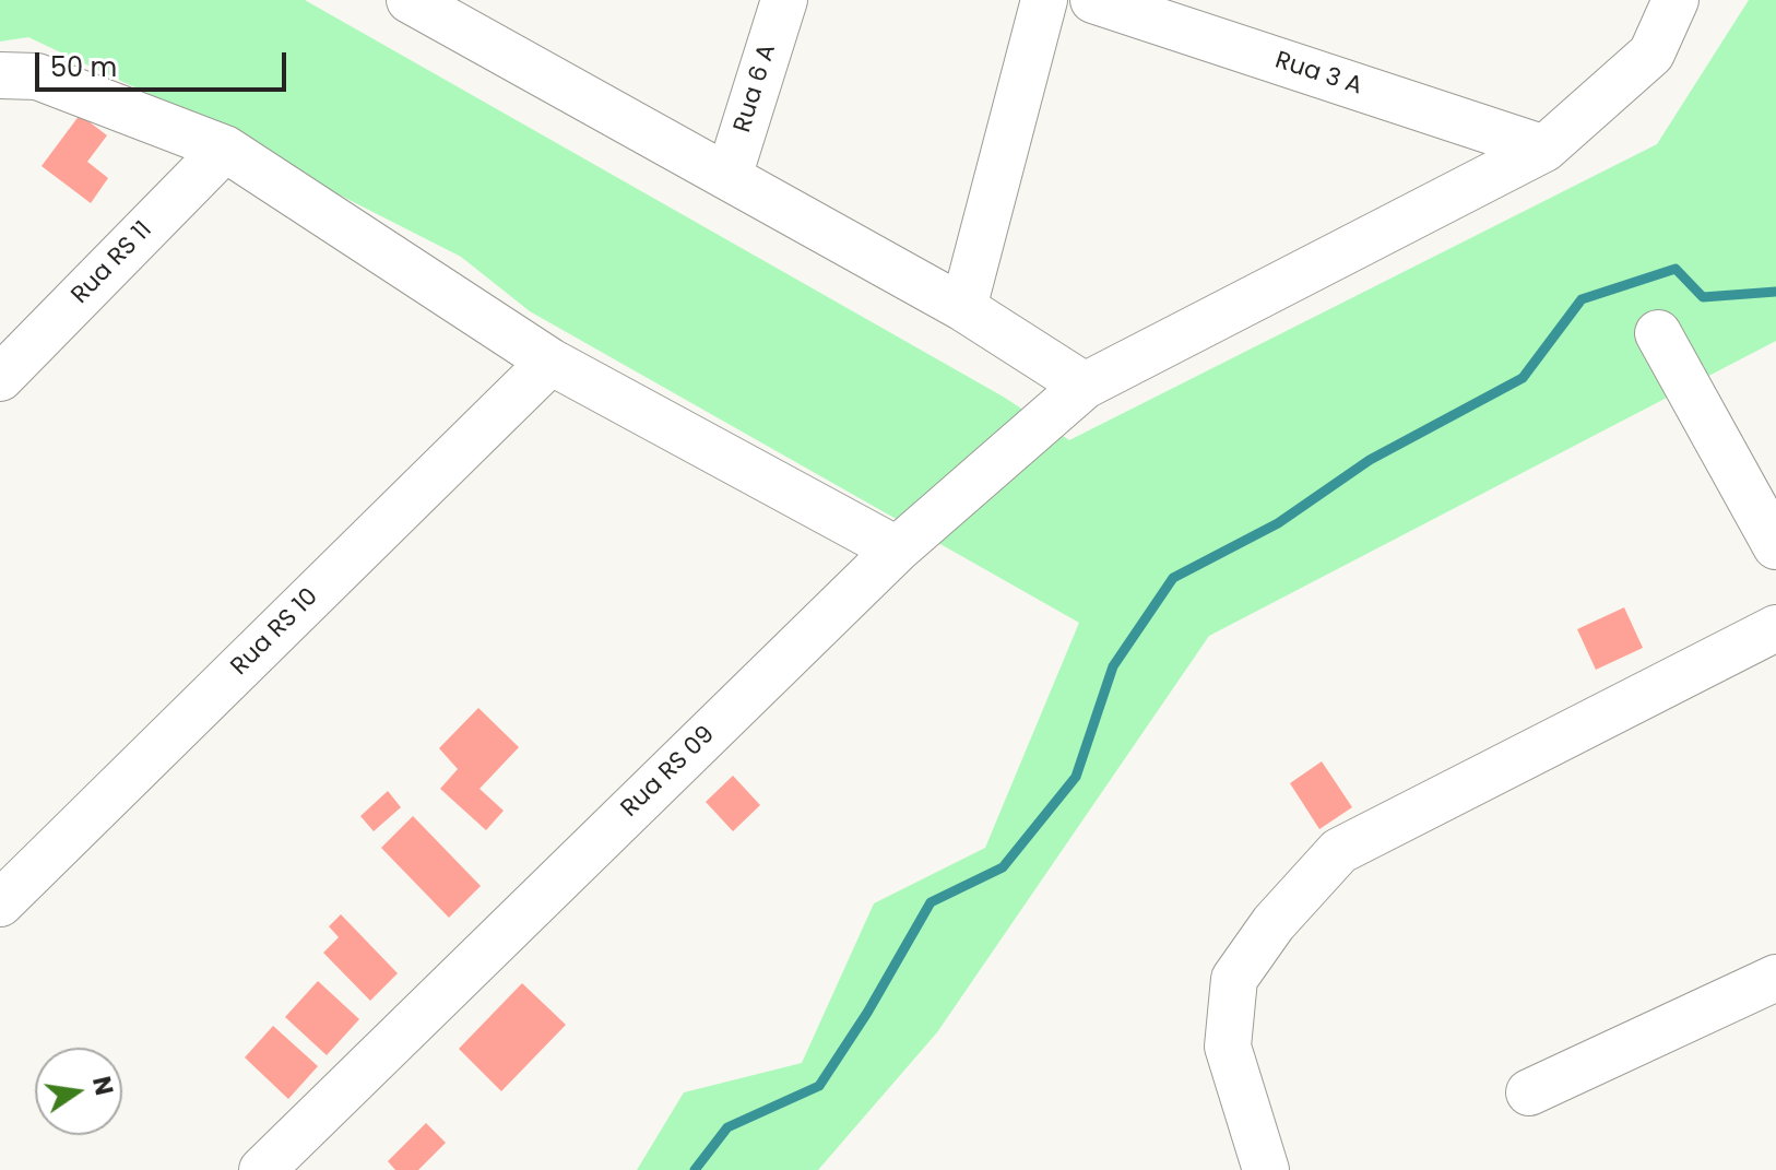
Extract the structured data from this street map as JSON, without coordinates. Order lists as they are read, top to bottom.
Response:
{
  "streets": {
    "street": [
      "Rua 3 A",
      "Rua 6 A",
      "Rua RS 11",
      "Rua RS 10",
      "Rua RS 09"
    ]
  },
  "crossings": [
    ["Rua 3 A", "Rua RS 09"]
  ],
  "scale_bar": "50 m",
  "north": "right"
}
